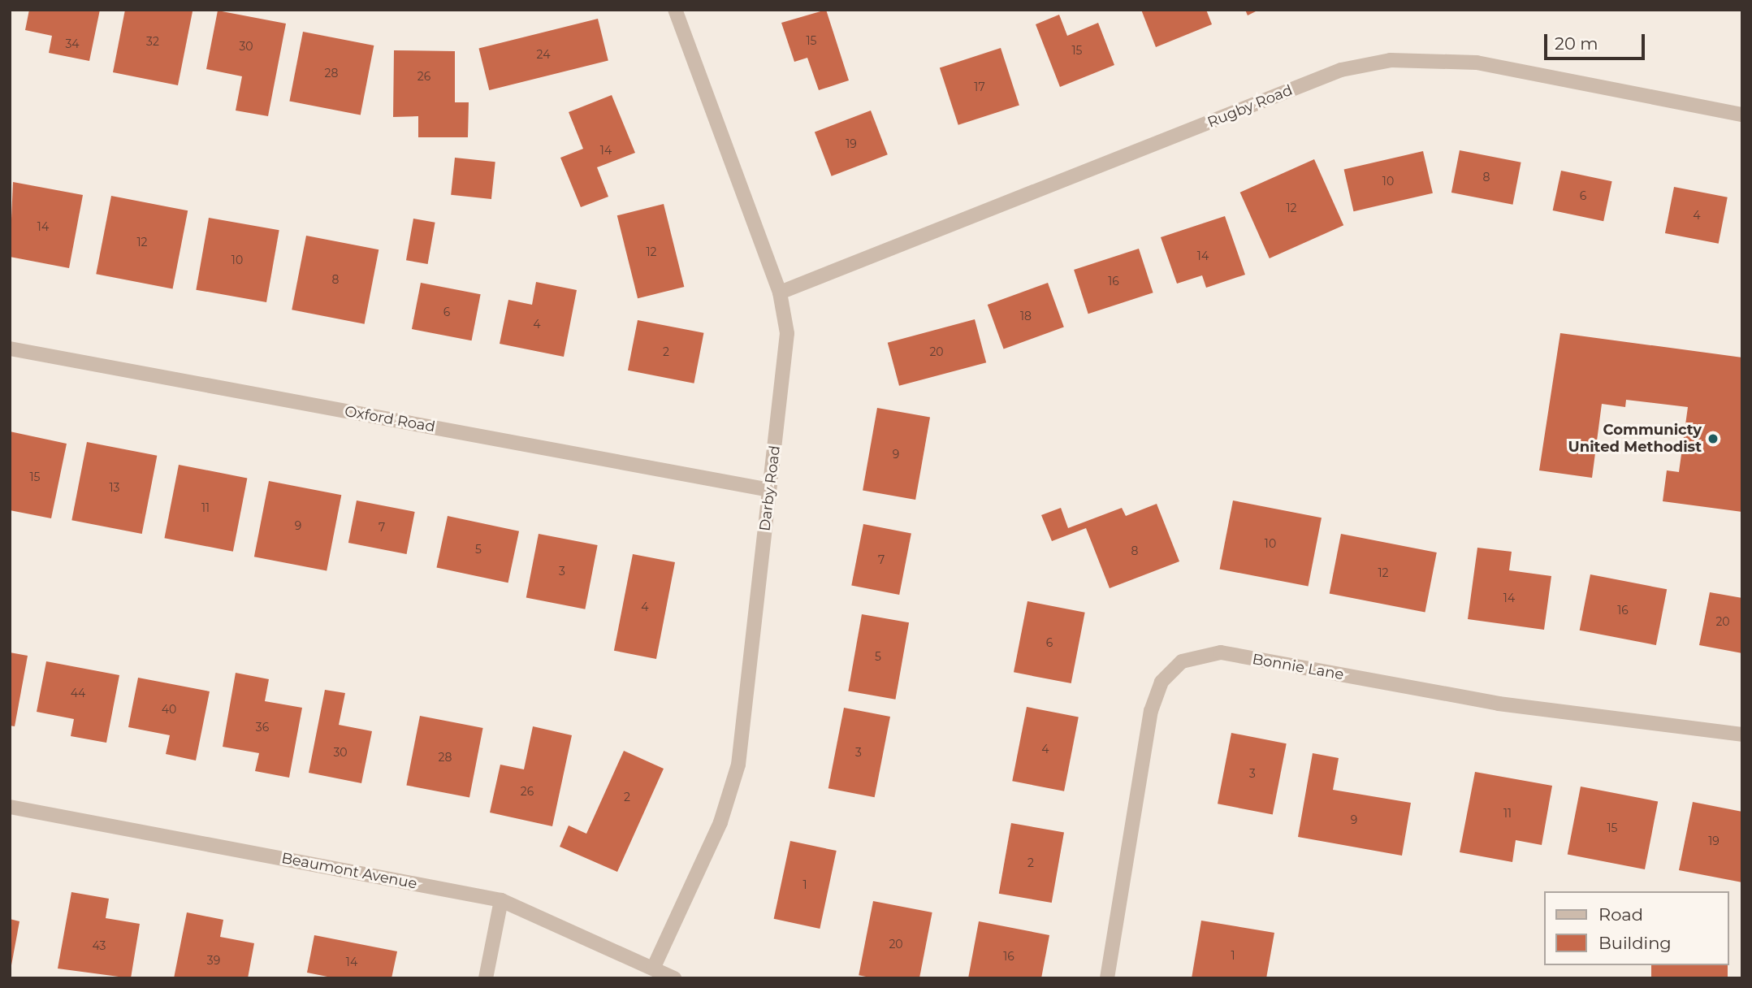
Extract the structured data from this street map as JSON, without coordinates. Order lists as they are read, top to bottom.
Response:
{
  "streets": {
    "street": [
      "Rugby Road",
      "Oxford Road",
      "Darby Road",
      "Bonnie Lane",
      "Beaumont Avenue"
    ]
  },
  "crossings": [
    ["Rugby Road", "Darby Road"],
    ["Oxford Road", "Darby Road"],
    ["Darby Road", "Beaumont Avenue"]
  ],
  "places": ["Communicty United Methodist"],
  "house_numbers": [
    "15",
    "32",
    "34",
    "30",
    "15",
    "24",
    "28",
    "26",
    "17",
    "19",
    "14",
    "8",
    "10",
    "6",
    "12",
    "4",
    "14",
    "12",
    "12",
    "14",
    "10",
    "8",
    "16",
    "6",
    "18",
    "4",
    "2",
    "20",
    "9",
    "15",
    "13",
    "11",
    "9",
    "7",
    "10",
    "5",
    "8",
    "7",
    "3",
    "12",
    "14",
    "4",
    "16",
    "20",
    "6",
    "5",
    "44",
    "40",
    "36",
    "4",
    "30",
    "3",
    "28",
    "3",
    "26",
    "2",
    "11",
    "9",
    "15",
    "19",
    "2",
    "1",
    "20",
    "43",
    "1",
    "16",
    "39",
    "14"
  ],
  "legend": ["Road", "Building"],
  "scale_bar": "20 m"
}
